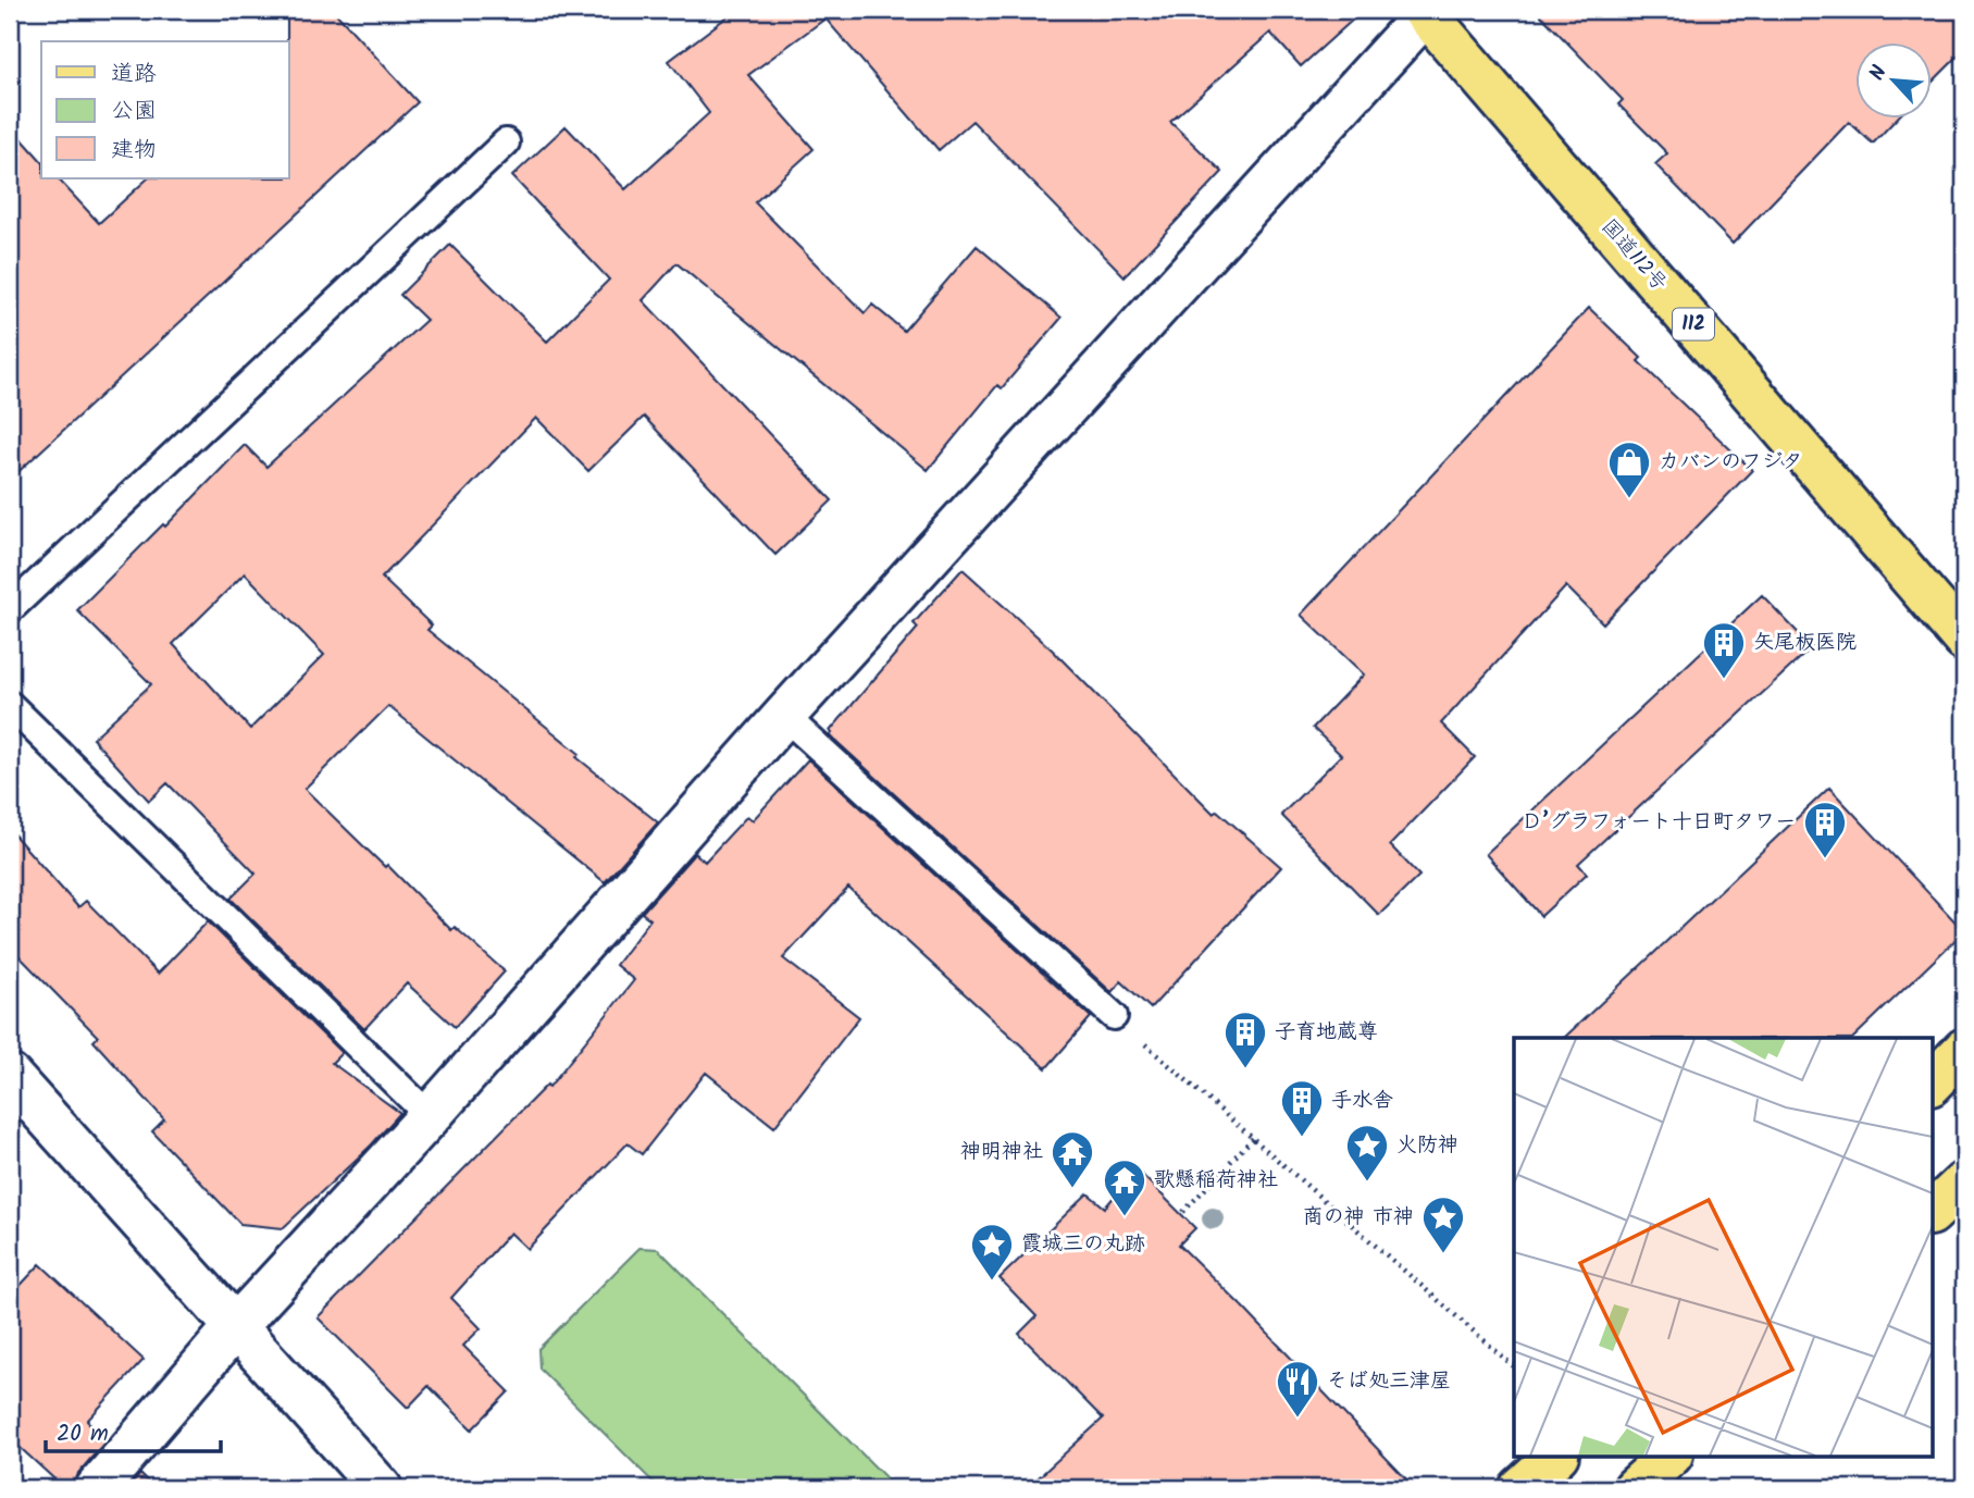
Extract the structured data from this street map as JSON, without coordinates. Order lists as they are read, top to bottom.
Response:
{
  "streets": {
    "main road": ["国道112号", "112"]
  },
  "places": {
    "shop": ["カバンのフジタ"],
    "building": [
      "矢尾板医院",
      "Ｄ’グラフォート十日町タワー",
      "子育地蔵尊",
      "手水舎"
    ],
    "place": ["火防神", "商の神 市神", "霞城三の丸跡"],
    "temple": ["神明神社", "歌懸稲荷神社"],
    "restaurant": ["そば処三津屋"]
  },
  "legend": ["道路", "公園", "建物"],
  "scale_bar": "20 m",
  "north": "top left"
}
